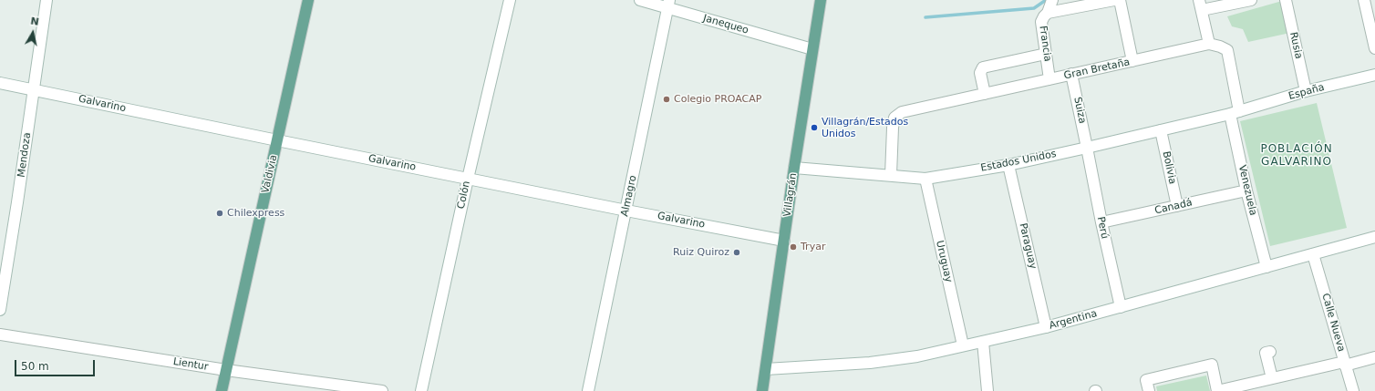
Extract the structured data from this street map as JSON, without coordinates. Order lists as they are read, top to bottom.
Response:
{
  "streets": {
    "main road": ["Valdivia", "Villagrán"],
    "street": [
      "Janequeo",
      "Francia",
      "Rusia",
      "Gran Bretaña",
      "España",
      "Galvarino",
      "Suiza",
      "Mendoza",
      "Estados Unidos",
      "Bolivia",
      "Venezuela",
      "Colón",
      "Almagro",
      "Canadá",
      "Perú",
      "Paraguay",
      "Uruguay",
      "Argentina",
      "Calle Nueva",
      "Lientur"
    ]
  },
  "crossings": [
    ["Janequeo", "Villagrán"],
    ["Janequeo", "Almagro"],
    ["Francia", "Gran Bretaña"],
    ["Rusia", "España"],
    ["Gran Bretaña", "Suiza"],
    ["Gran Bretaña", "Estados Unidos"],
    ["Gran Bretaña", "Venezuela"],
    ["España", "Estados Unidos"],
    ["España", "Venezuela"],
    ["Galvarino", "Mendoza"],
    ["Galvarino", "Valdivia"],
    ["Galvarino", "Colón"],
    ["Galvarino", "Villagrán"],
    ["Galvarino", "Almagro"],
    ["Suiza", "Estados Unidos"],
    ["Suiza", "Perú"],
    ["Estados Unidos", "Bolivia"],
    ["Estados Unidos", "Venezuela"],
    ["Estados Unidos", "Villagrán"],
    ["Estados Unidos", "Perú"],
    ["Estados Unidos", "Paraguay"],
    ["Estados Unidos", "Uruguay"],
    ["Bolivia", "Canadá"],
    ["Valdivia", "Lientur"],
    ["Venezuela", "Canadá"],
    ["Venezuela", "Argentina"],
    ["Villagrán", "Argentina"],
    ["Canadá", "Perú"],
    ["Perú", "Argentina"],
    ["Paraguay", "Argentina"],
    ["Uruguay", "Argentina"],
    ["Argentina", "Calle Nueva"]
  ],
  "districts": ["POBLACIÓN GALVARINO"],
  "places": [
    "Colegio PROACAP",
    "Villagrán/Estados Unidos",
    "Chilexpress",
    "Tryar",
    "Ruiz Quiroz"
  ],
  "scale_bar": "50 m",
  "north": "top"
}
